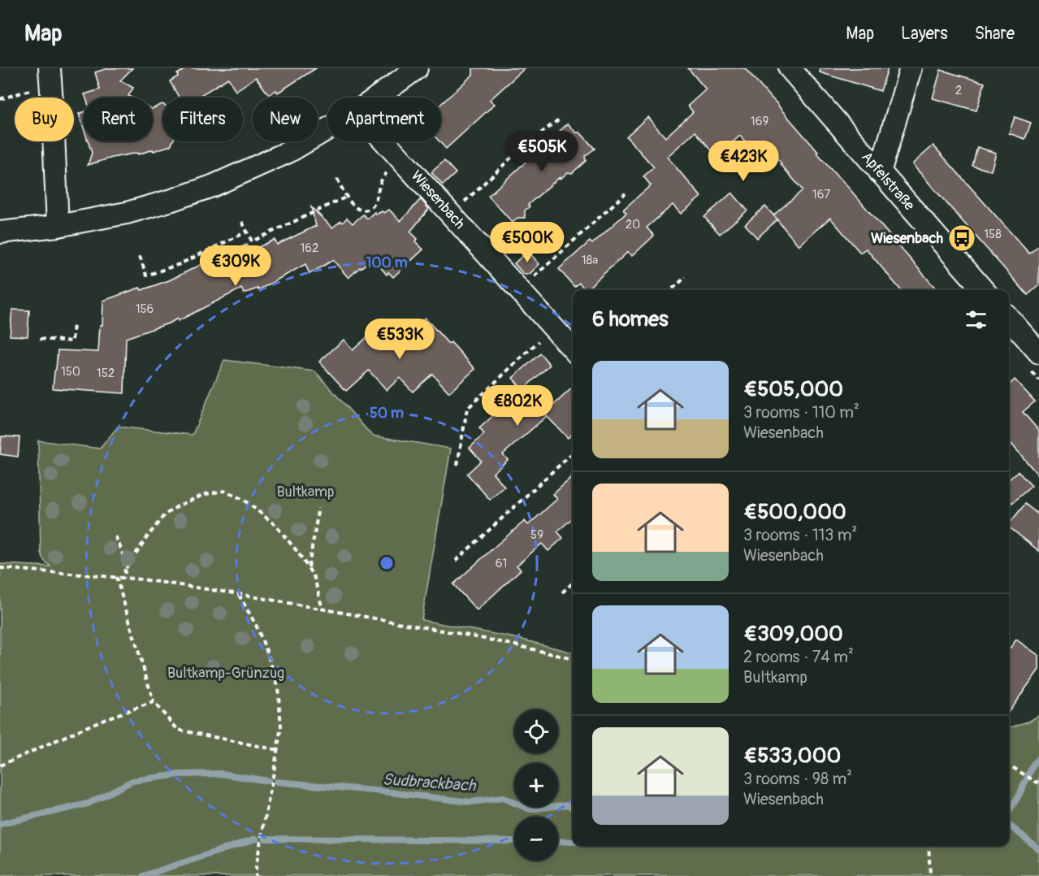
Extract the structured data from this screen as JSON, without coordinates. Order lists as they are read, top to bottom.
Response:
{
  "streets": {
    "street": ["Apfelstraße", "Wiesenbach"]
  },
  "water": ["Sudbrackbach"],
  "parks": ["Bultkamp", "Bultkamp-Grünzug"],
  "places": {
    "bus stop": ["Wiesenbach"]
  },
  "house_numbers": [
    "2",
    "169",
    "167",
    "20",
    "158",
    "162",
    "18a",
    "156",
    "150",
    "152",
    "59",
    "61"
  ],
  "page": {
    "header": "Map",
    "nav": ["Map", "Layers", "Share"],
    "chip": [
      "Buy",
      "Rent",
      "Filters",
      "New",
      "Apartment"
    ],
    "price": [
      "€505K",
      "€423K",
      "€500K",
      "€309K",
      "€533K",
      "€802K"
    ],
    "heading": "6 homes",
    "list": [
      {
        "name": "€505,000",
        "note": "3 rooms · 110 m² · Wiesenbach"
      },
      {
        "name": "€500,000",
        "note": "3 rooms · 113 m² · Wiesenbach"
      },
      {
        "name": "€309,000",
        "note": "2 rooms · 74 m² · Bultkamp"
      },
      {
        "name": "€533,000",
        "note": "3 rooms · 98 m² · Wiesenbach"
      }
    ],
    "map_buttons": ["+", "−"]
  },
  "rings": ["100 m", "50 m"]
}
